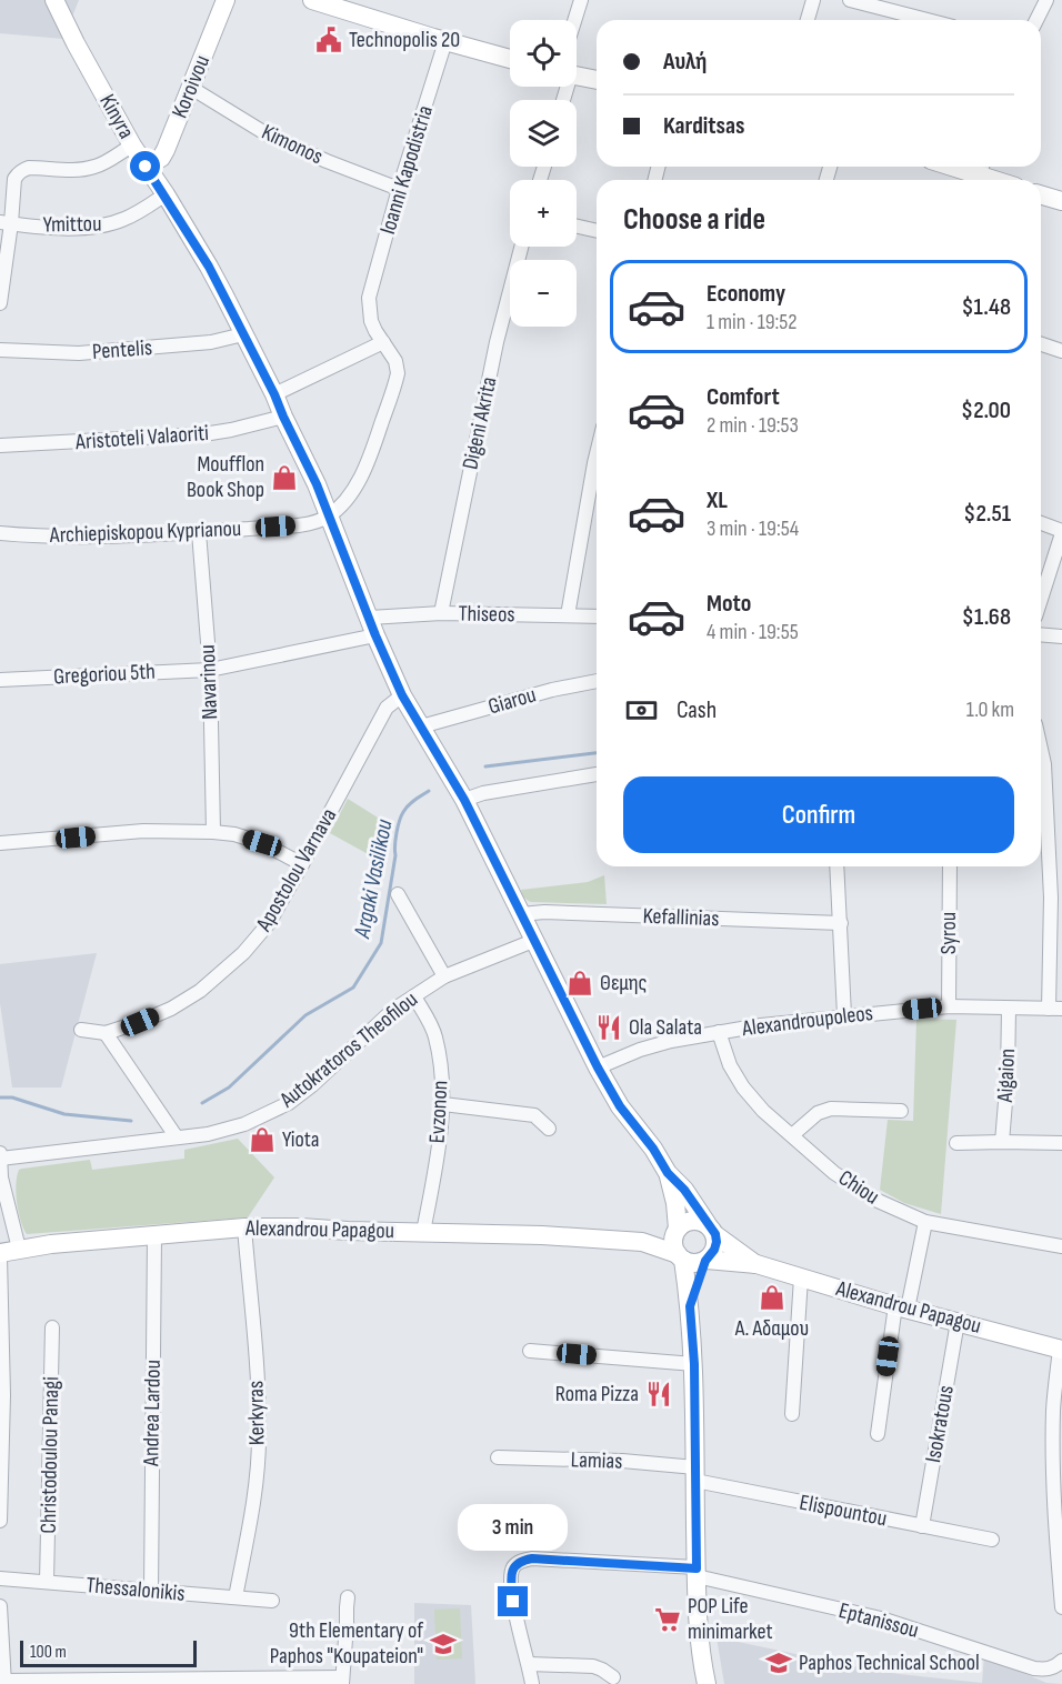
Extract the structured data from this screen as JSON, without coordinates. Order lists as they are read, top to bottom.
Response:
{
  "streets": {
    "street": [
      "Koroivou",
      "Kinyra",
      "Kimonos",
      "Ioanni Kapodistria",
      "Ymittou",
      "Pentelis",
      "Digeni Akrita",
      "Aristoteli Valaoriti",
      "Archiepiskopou Kyprianou",
      "Thiseos",
      "Gregoriou 5th",
      "Navarinou",
      "Giarou",
      "Apostolou Varnava",
      "Kefallinias",
      "Syrou",
      "Alexandroupoleos",
      "Autokratoros Theofilou",
      "Aigaion",
      "Evzonon",
      "Chiou",
      "Alexandrou Papagou",
      "Andrea Lardou",
      "Kerkyras",
      "Isokratous",
      "Christodoulou Panagi",
      "Lamias",
      "Elispountou",
      "Thessalonikis",
      "Eptanissou"
    ]
  },
  "crossings": [
    ["Koroivou", "Kinyra"],
    ["Koroivou", "Kimonos"],
    ["Kinyra", "Ymittou"],
    ["Kinyra", "Pentelis"],
    ["Kinyra", "Aristoteli Valaoriti"],
    ["Kinyra", "Archiepiskopou Kyprianou"],
    ["Kinyra", "Thiseos"],
    ["Kinyra", "Giarou"],
    ["Kinyra", "Apostolou Varnava"],
    ["Kinyra", "Kefallinias"],
    ["Kinyra", "Alexandroupoleos"],
    ["Kinyra", "Autokratoros Theofilou"],
    ["Kimonos", "Ioanni Kapodistria"],
    ["Digeni Akrita", "Thiseos"],
    ["Archiepiskopou Kyprianou", "Navarinou"],
    ["Thiseos", "Gregoriou 5th"],
    ["Thiseos", "Navarinou"],
    ["Gregoriou 5th", "Navarinou"],
    ["Syrou", "Alexandroupoleos"],
    ["Alexandroupoleos", "Aigaion"],
    ["Alexandroupoleos", "Chiou"],
    ["Autokratoros Theofilou", "Evzonon"],
    ["Evzonon", "Alexandrou Papagou"],
    ["Alexandrou Papagou", "Andrea Lardou"],
    ["Alexandrou Papagou", "Kerkyras"],
    ["Alexandrou Papagou", "Isokratous"],
    ["Andrea Lardou", "Thessalonikis"],
    ["Kerkyras", "Thessalonikis"],
    ["Isokratous", "Elispountou"],
    ["Christodoulou Panagi", "Thessalonikis"],
    ["Lamias", "Elispountou"]
  ],
  "water": ["Argaki Vasilikou"],
  "places": {
    "public building": ["Technopolis 20"],
    "shop": [
      "Moufflon Book Shop",
      "Θεμης",
      "Yiota",
      "Α. Αδαμου"
    ],
    "restaurant": ["Ola Salata", "Roma Pizza"],
    "supermarket": ["POP Life minimarket"],
    "school or university": ["9th Elementary of Paphos \"Koupateion\"", "Paphos Technical School"]
  },
  "scale_bar": "100 m",
  "page": {
    "map_buttons": ["+", "−"],
    "banner": ["Αυλή", "Karditsas"],
    "heading": "Choose a ride",
    "list": [
      {
        "name": "Economy",
        "note": "1 min · 19:52",
        "value": "$1.48"
      },
      {
        "name": "Comfort",
        "note": "2 min · 19:53",
        "value": "$2.00"
      },
      {
        "name": "XL",
        "note": "3 min · 19:54",
        "value": "$2.51"
      },
      {
        "name": "Moto",
        "note": "4 min · 19:55",
        "value": "$1.68"
      }
    ],
    "pay": ["Cash", "1.0 km"],
    "buttons": "Confirm",
    "bubble": "3 min",
    "scale": "100 m"
  }
}
